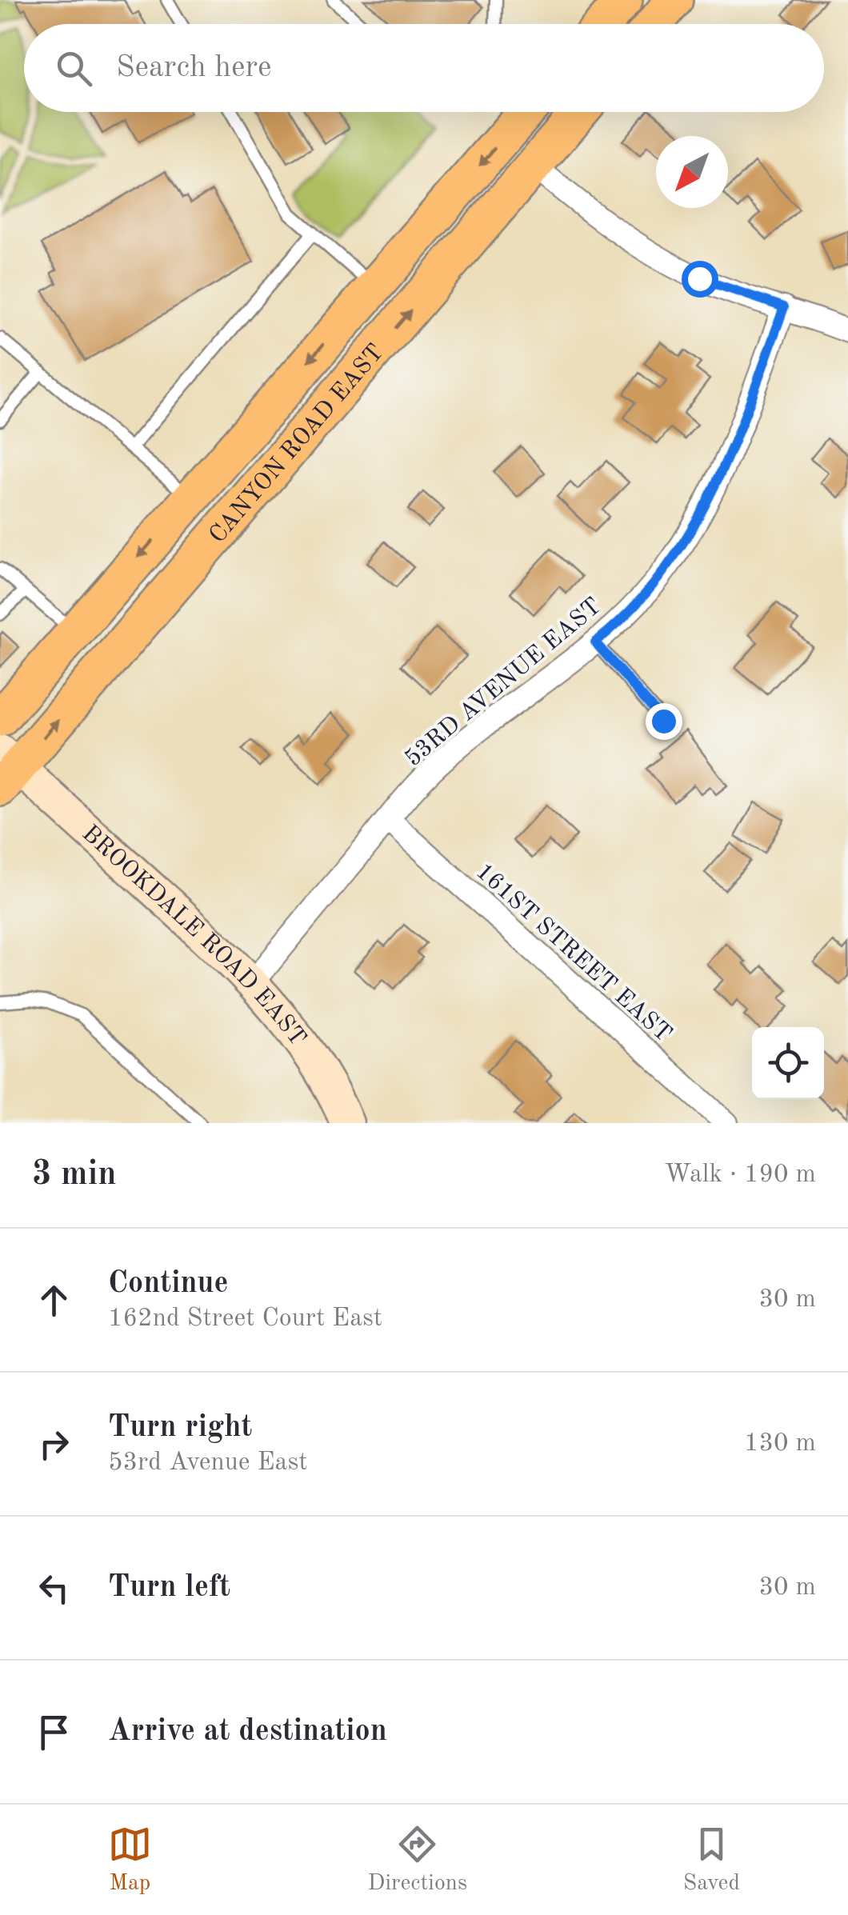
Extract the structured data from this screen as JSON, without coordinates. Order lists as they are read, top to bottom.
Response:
{
  "streets": {
    "main road": ["CANYON ROAD EAST", "BROOKDALE ROAD EAST"],
    "street": ["53RD AVENUE EAST", "161ST STREET EAST"]
  },
  "crossings": [
    ["CANYON ROAD EAST", "BROOKDALE ROAD EAST"],
    ["53RD AVENUE EAST", "BROOKDALE ROAD EAST"],
    ["53RD AVENUE EAST", "161ST STREET EAST"]
  ],
  "north": "bottom left",
  "page": {
    "search": "Search here",
    "heading": ["3 min", "Walk · 190 m"],
    "list": [
      ["Continue", "162nd Street Court East", "30 m"],
      ["Turn right", "53rd Avenue East", "130 m"],
      ["Turn left", "30 m"],
      "Arrive at destination"
    ],
    "nav": ["Map", "Directions", "Saved"]
  }
}
